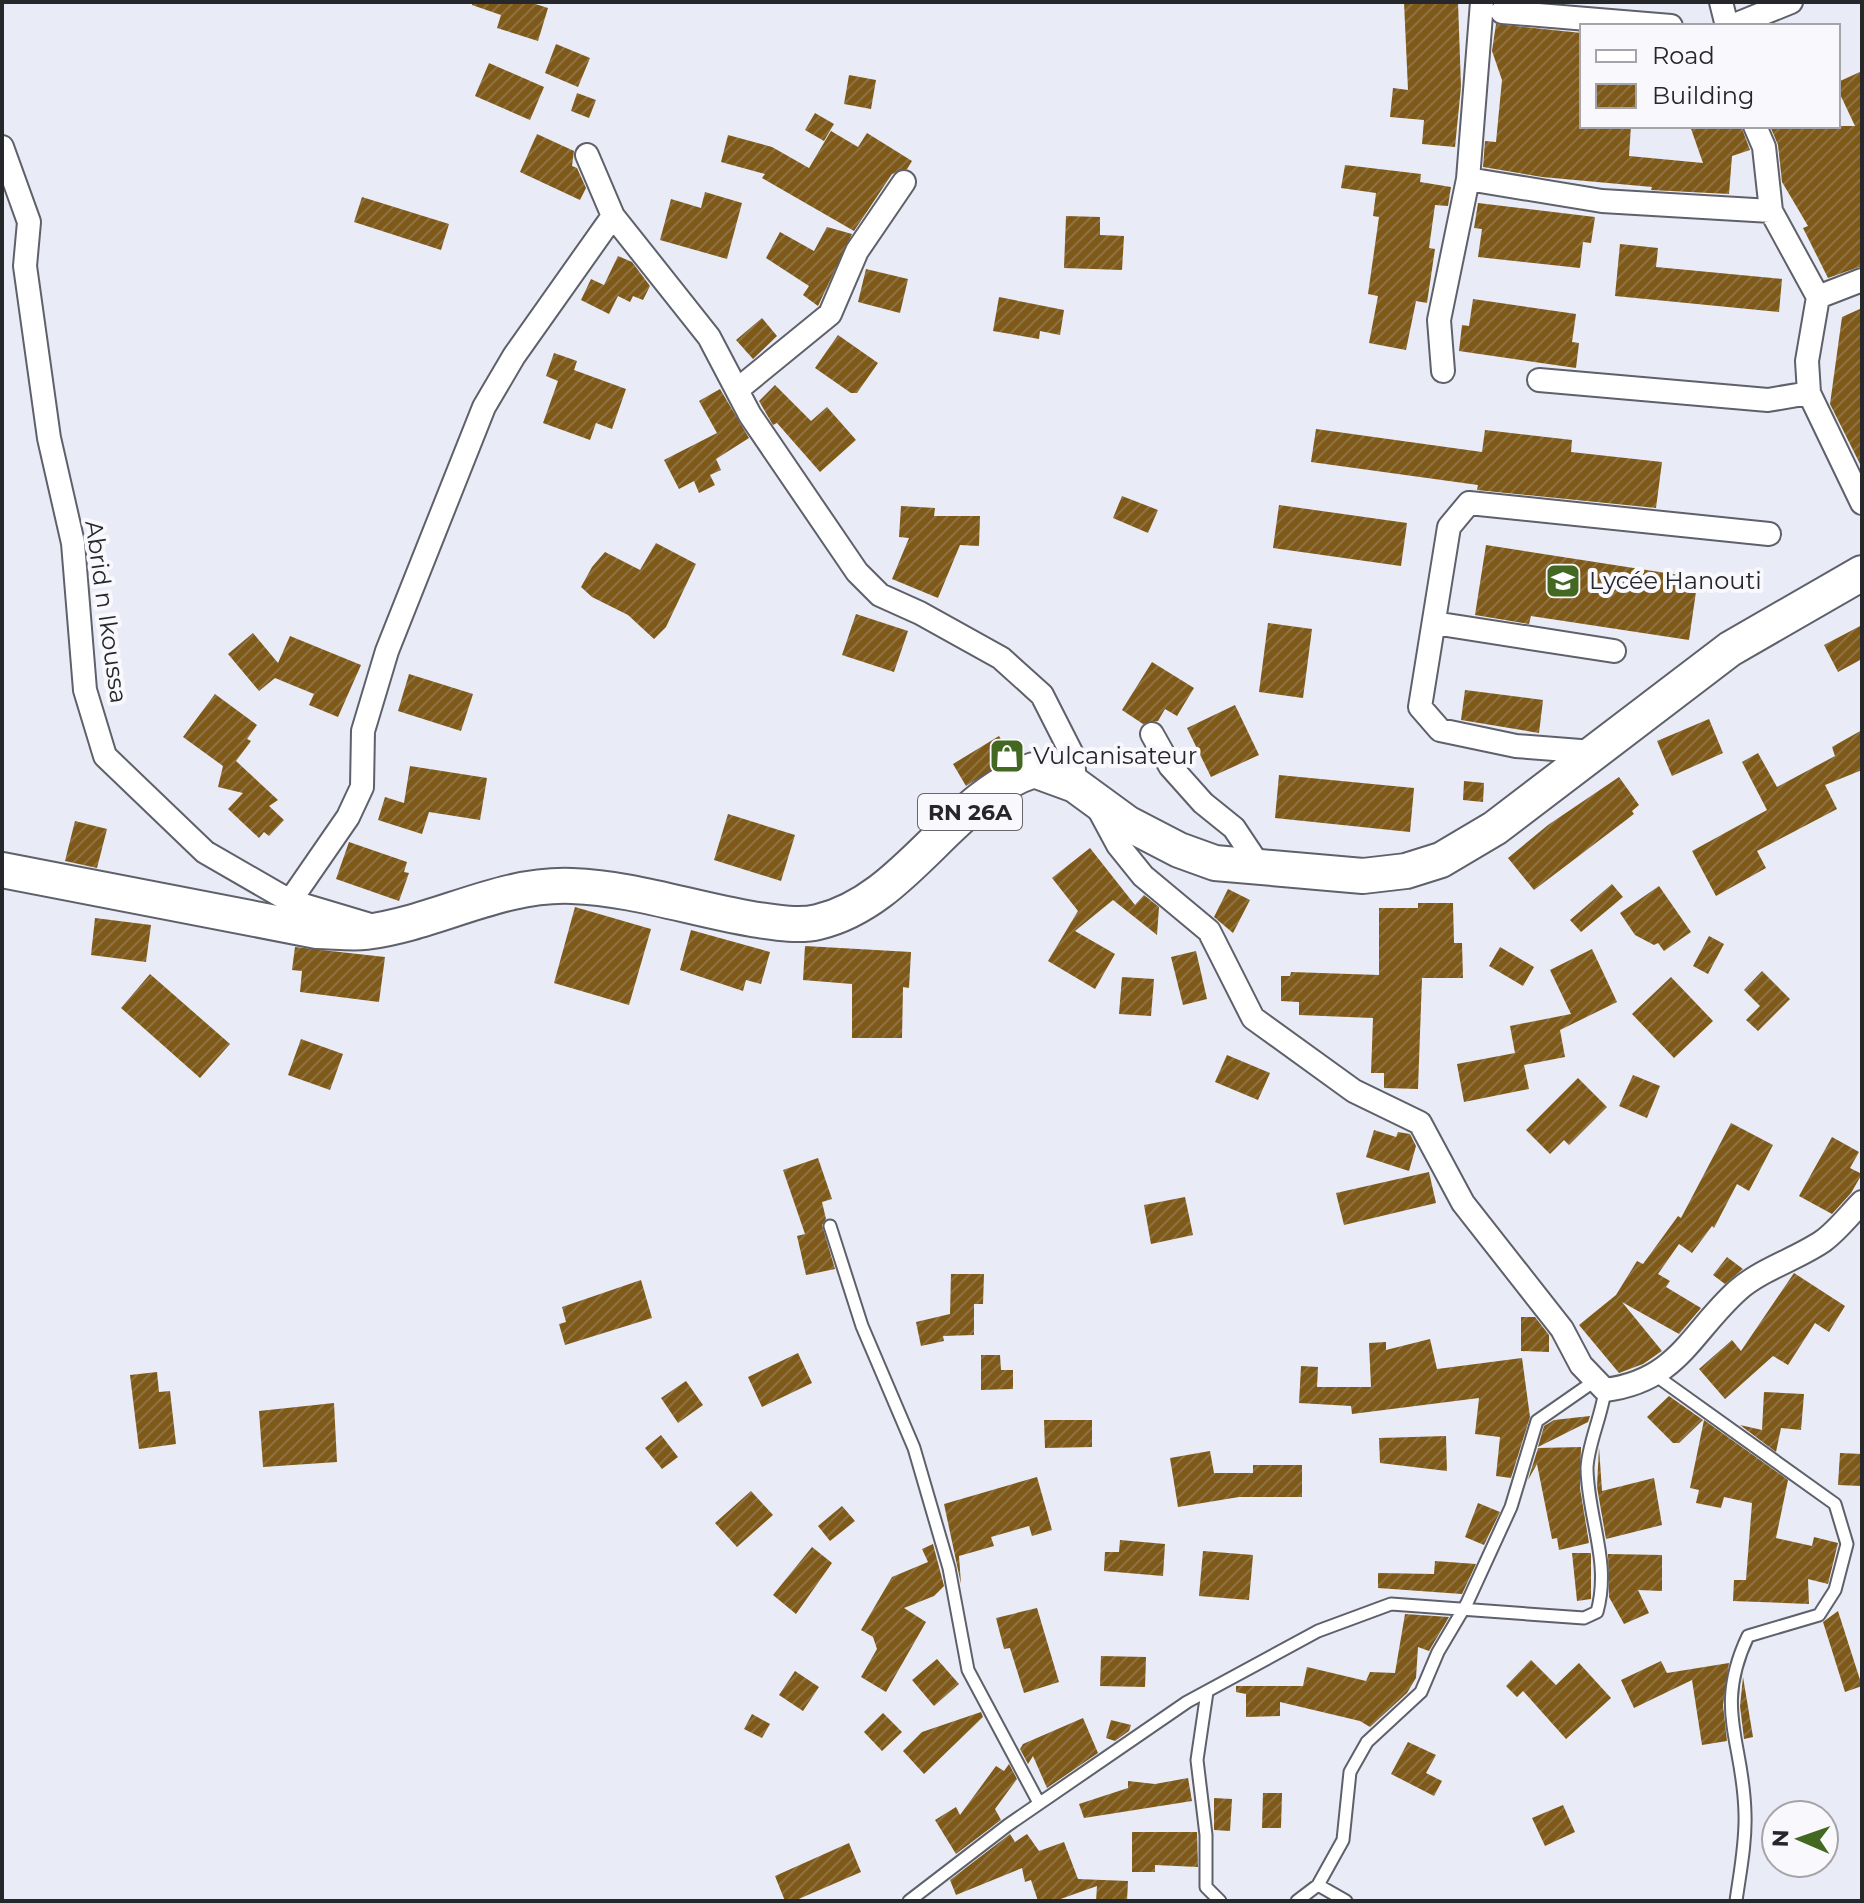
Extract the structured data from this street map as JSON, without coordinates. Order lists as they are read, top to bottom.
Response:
{
  "streets": {
    "main road": ["RN 26A"],
    "street": ["Abrid n Ikoussa"]
  },
  "crossings": [
    ["Abrid n Ikoussa", "RN 26A"]
  ],
  "places": {
    "school or university": ["Lycée Hanouti"],
    "shop": ["Vulcanisateur"]
  },
  "legend": ["Road", "Building"],
  "north": "left"
}
